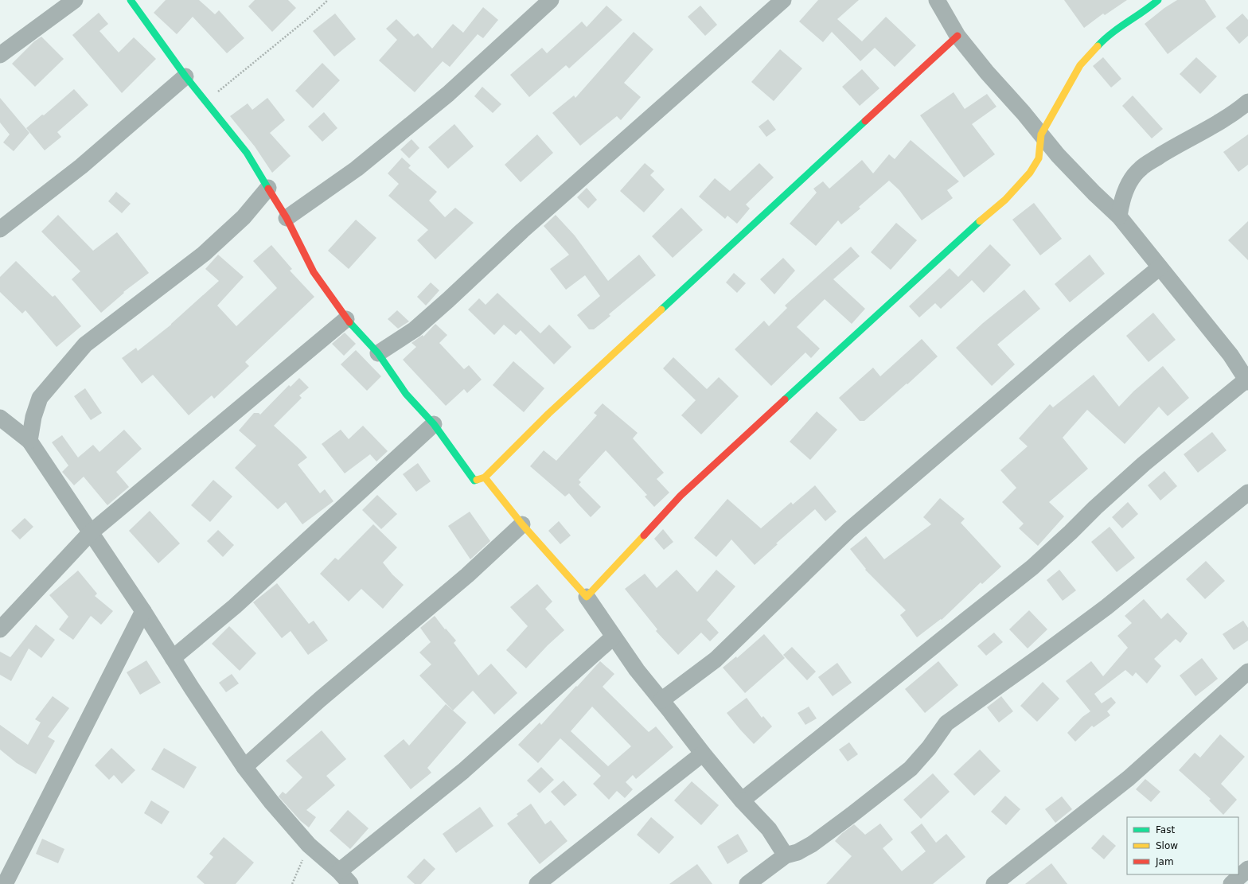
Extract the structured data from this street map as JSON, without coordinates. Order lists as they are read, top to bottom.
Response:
{
  "legend": ["Fast", "Slow", "Jam"]
}
